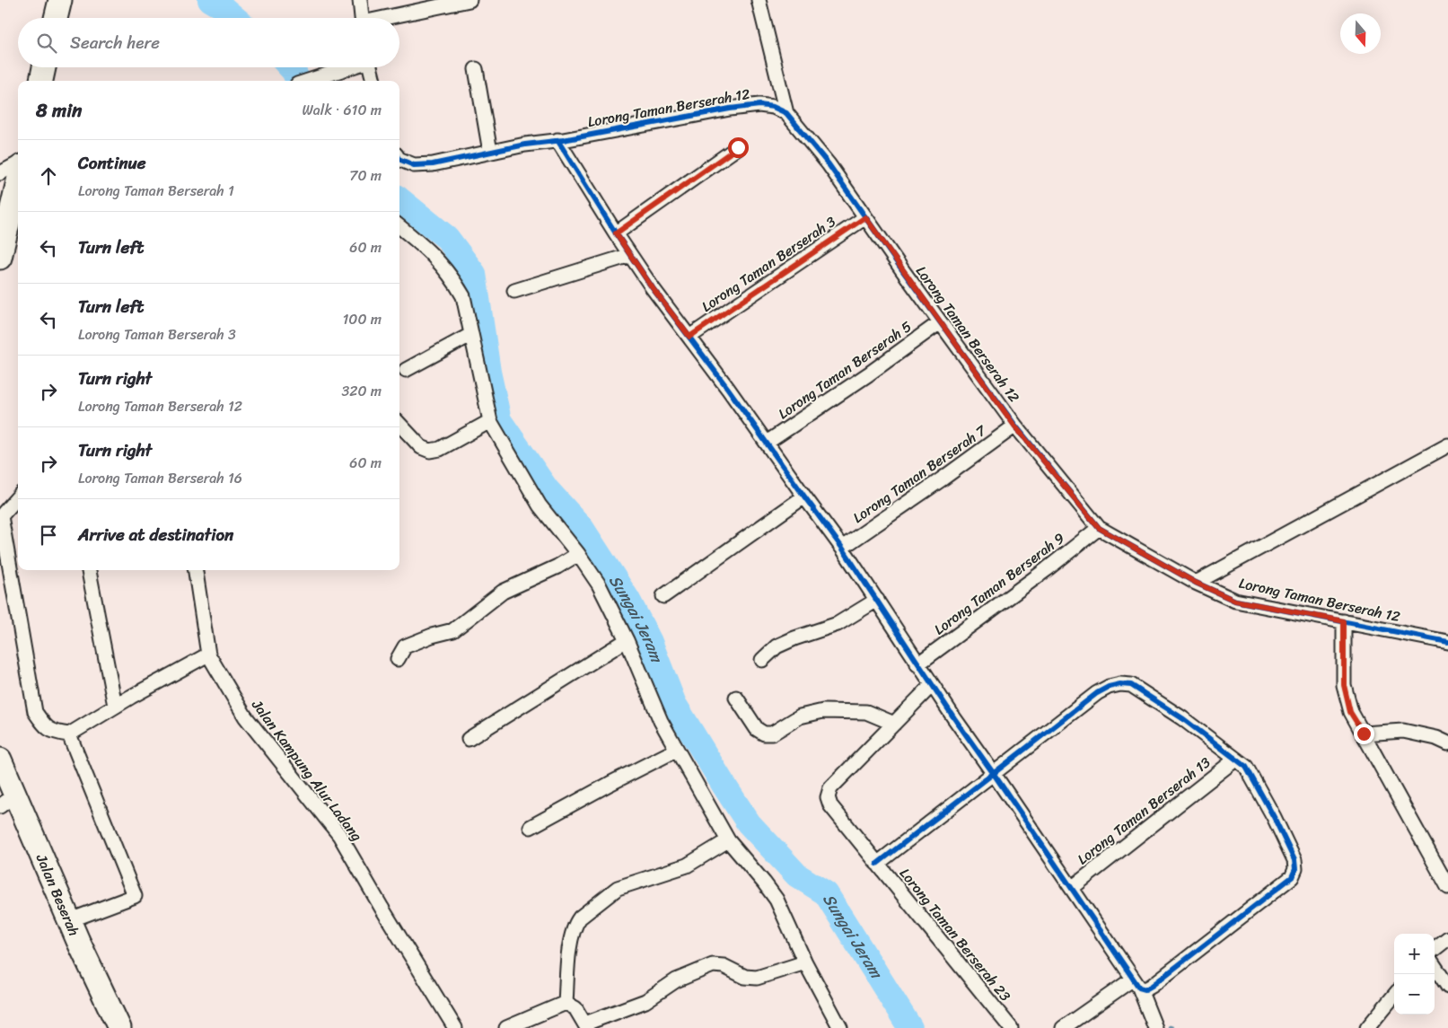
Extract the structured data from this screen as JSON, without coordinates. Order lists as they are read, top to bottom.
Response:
{
  "streets": {
    "highway": ["Jalan Beserah"],
    "street": [
      "Lorong Taman Berserah 12",
      "Lorong Taman Berserah 3",
      "Lorong Taman Berserah 5",
      "Lorong Taman Berserah 7",
      "Lorong Taman Berserah 9",
      "Jalan Kampung Alur Ladang",
      "Lorong Taman Berserah 13",
      "Lorong Taman Berserah 23"
    ]
  },
  "crossings": [
    ["Lorong Taman Berserah 12", "Lorong Taman Berserah 3"],
    ["Lorong Taman Berserah 12", "Lorong Taman Berserah 5"],
    ["Lorong Taman Berserah 12", "Lorong Taman Berserah 7"],
    ["Lorong Taman Berserah 12", "Lorong Taman Berserah 9"]
  ],
  "water": ["Sungai Jeram"],
  "north": "bottom",
  "page": {
    "search": "Search here",
    "heading": ["8 min", "Walk · 610 m"],
    "list": [
      ["Continue", "Lorong Taman Berserah 1", "70 m"],
      ["Turn left", "60 m"],
      ["Turn left", "Lorong Taman Berserah 3", "100 m"],
      ["Turn right", "Lorong Taman Berserah 12", "320 m"],
      ["Turn right", "Lorong Taman Berserah 16", "60 m"],
      "Arrive at destination"
    ],
    "map_buttons": ["+", "−"]
  }
}
